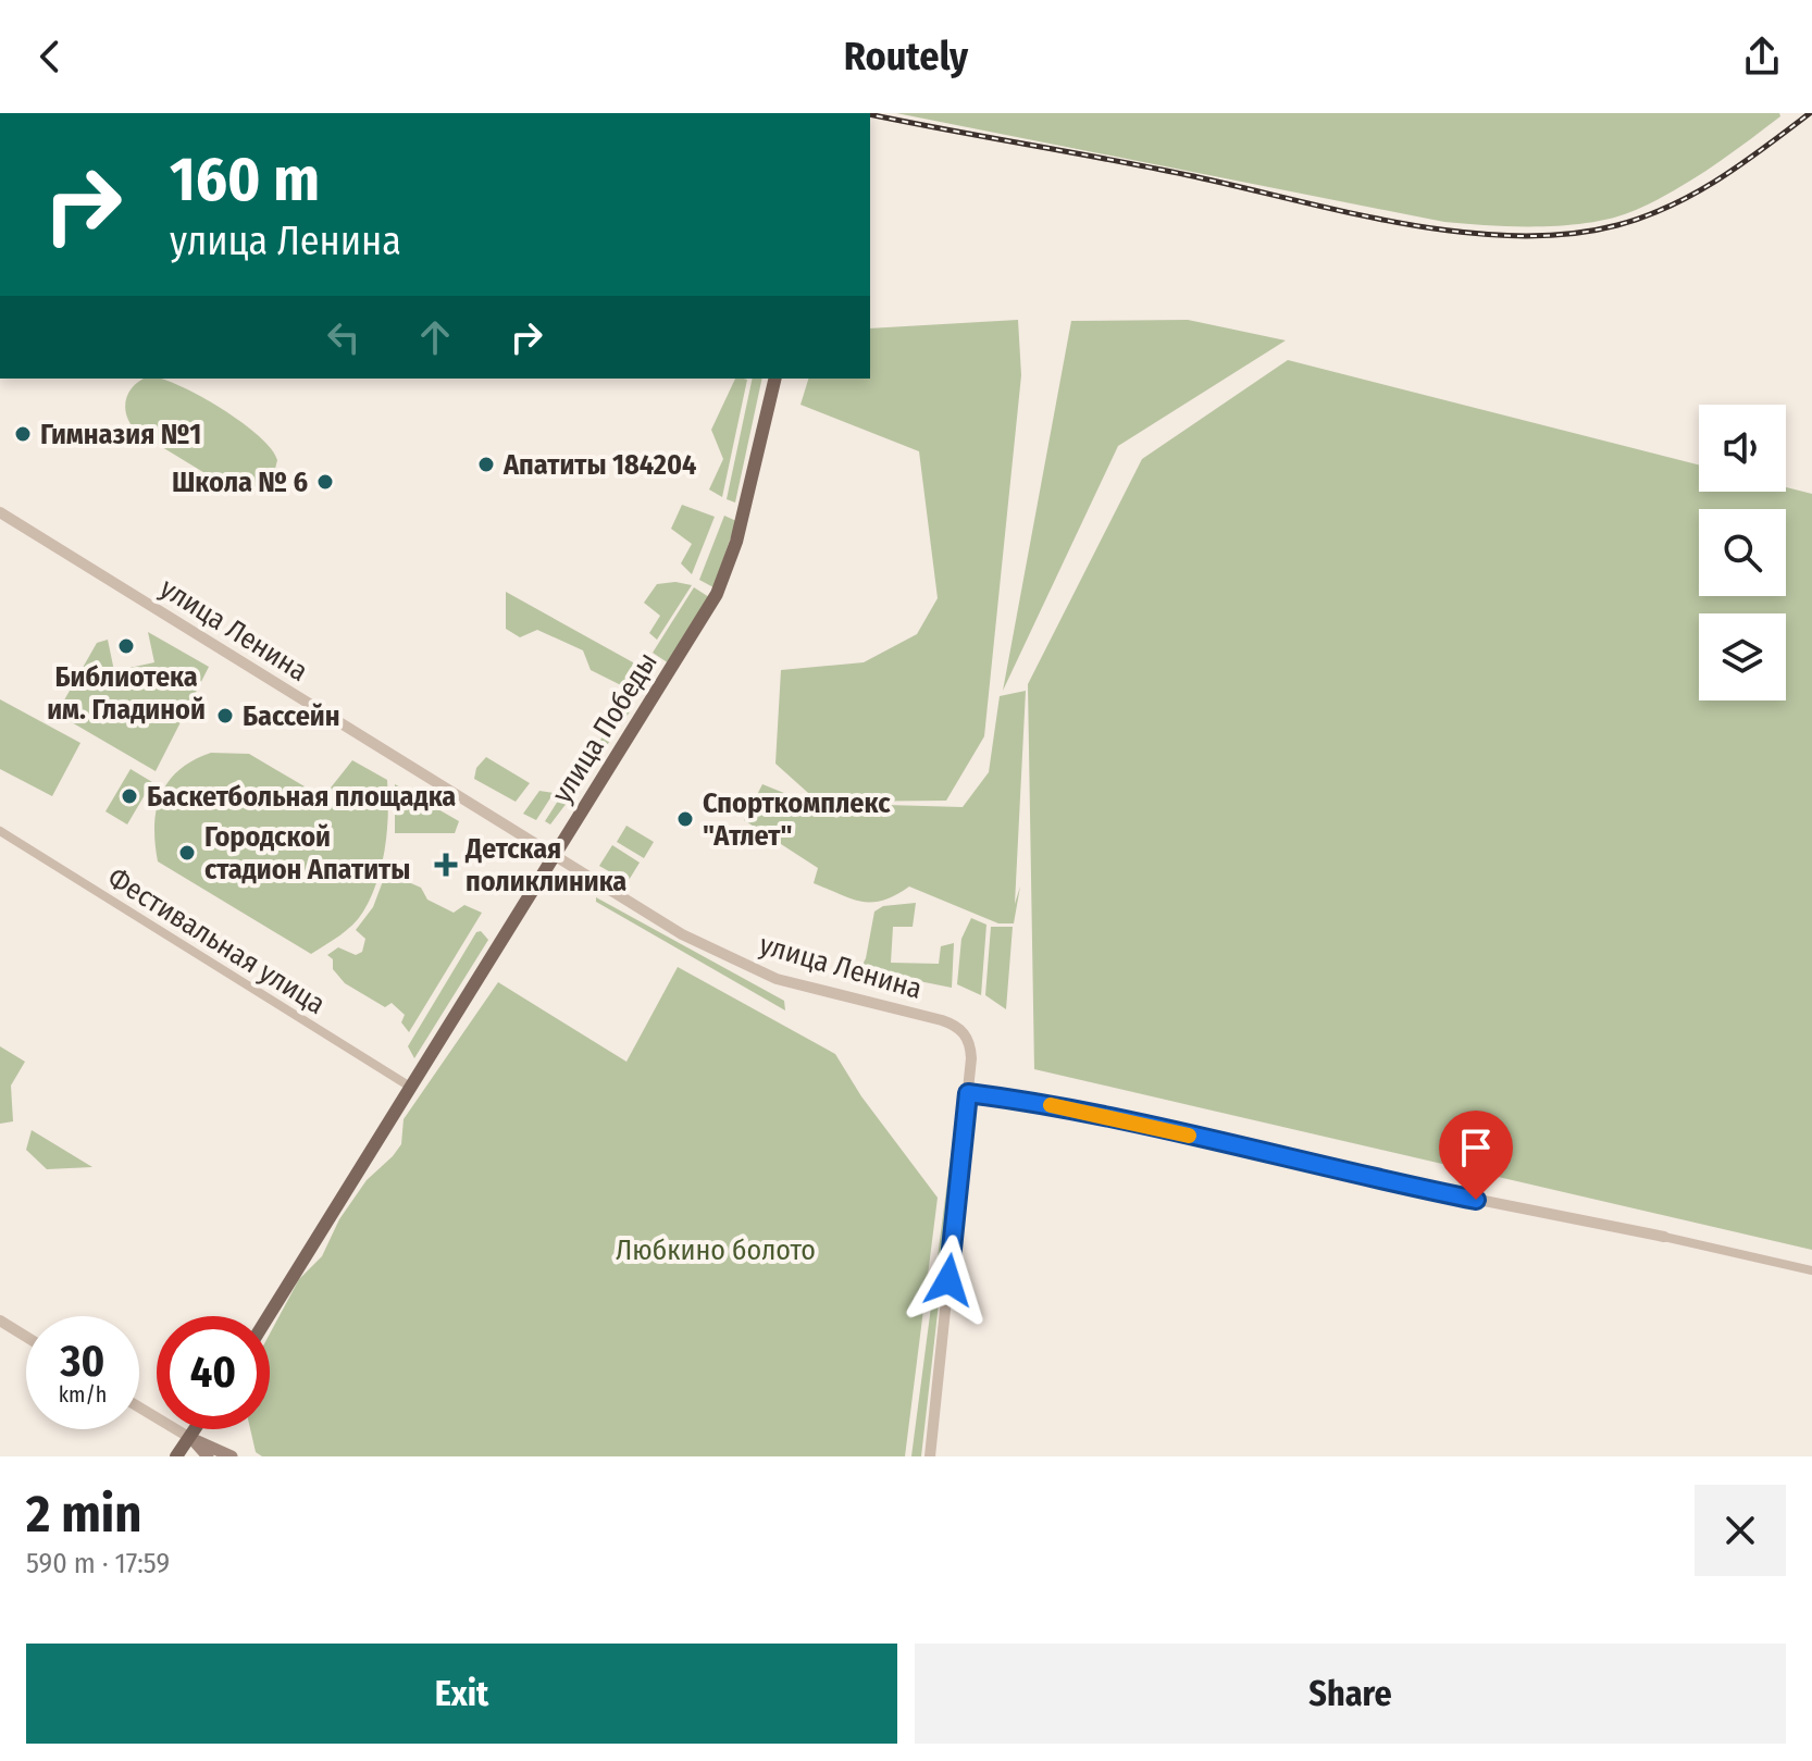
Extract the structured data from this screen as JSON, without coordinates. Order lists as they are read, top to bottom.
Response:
{
  "streets": {
    "main road": ["улица Победы"],
    "street": ["улица Ленина", "Фестивальная улица"]
  },
  "crossings": [
    ["улица Ленина", "улица Победы"],
    ["улица Победы", "Фестивальная улица"]
  ],
  "parks": ["Любкино болото"],
  "places": {
    "other": [
      "Гимназия №1",
      "Апатиты 184204",
      "Школа № 6",
      "Библиотека им. Гладиной",
      "Бассейн",
      "Баскетбольная площадка",
      "Спорткомплекс \"Атлет\"",
      "Городской стадион Апатиты"
    ],
    "health": ["Детская поликлиника"]
  },
  "page": {
    "header": "Routely",
    "turn": ["160 m", "улица Ленина"],
    "speed": "30 km/h",
    "limit": "40",
    "heading": ["2 min", "590 m · 17:59"],
    "buttons": ["Exit", "Share"]
  }
}
